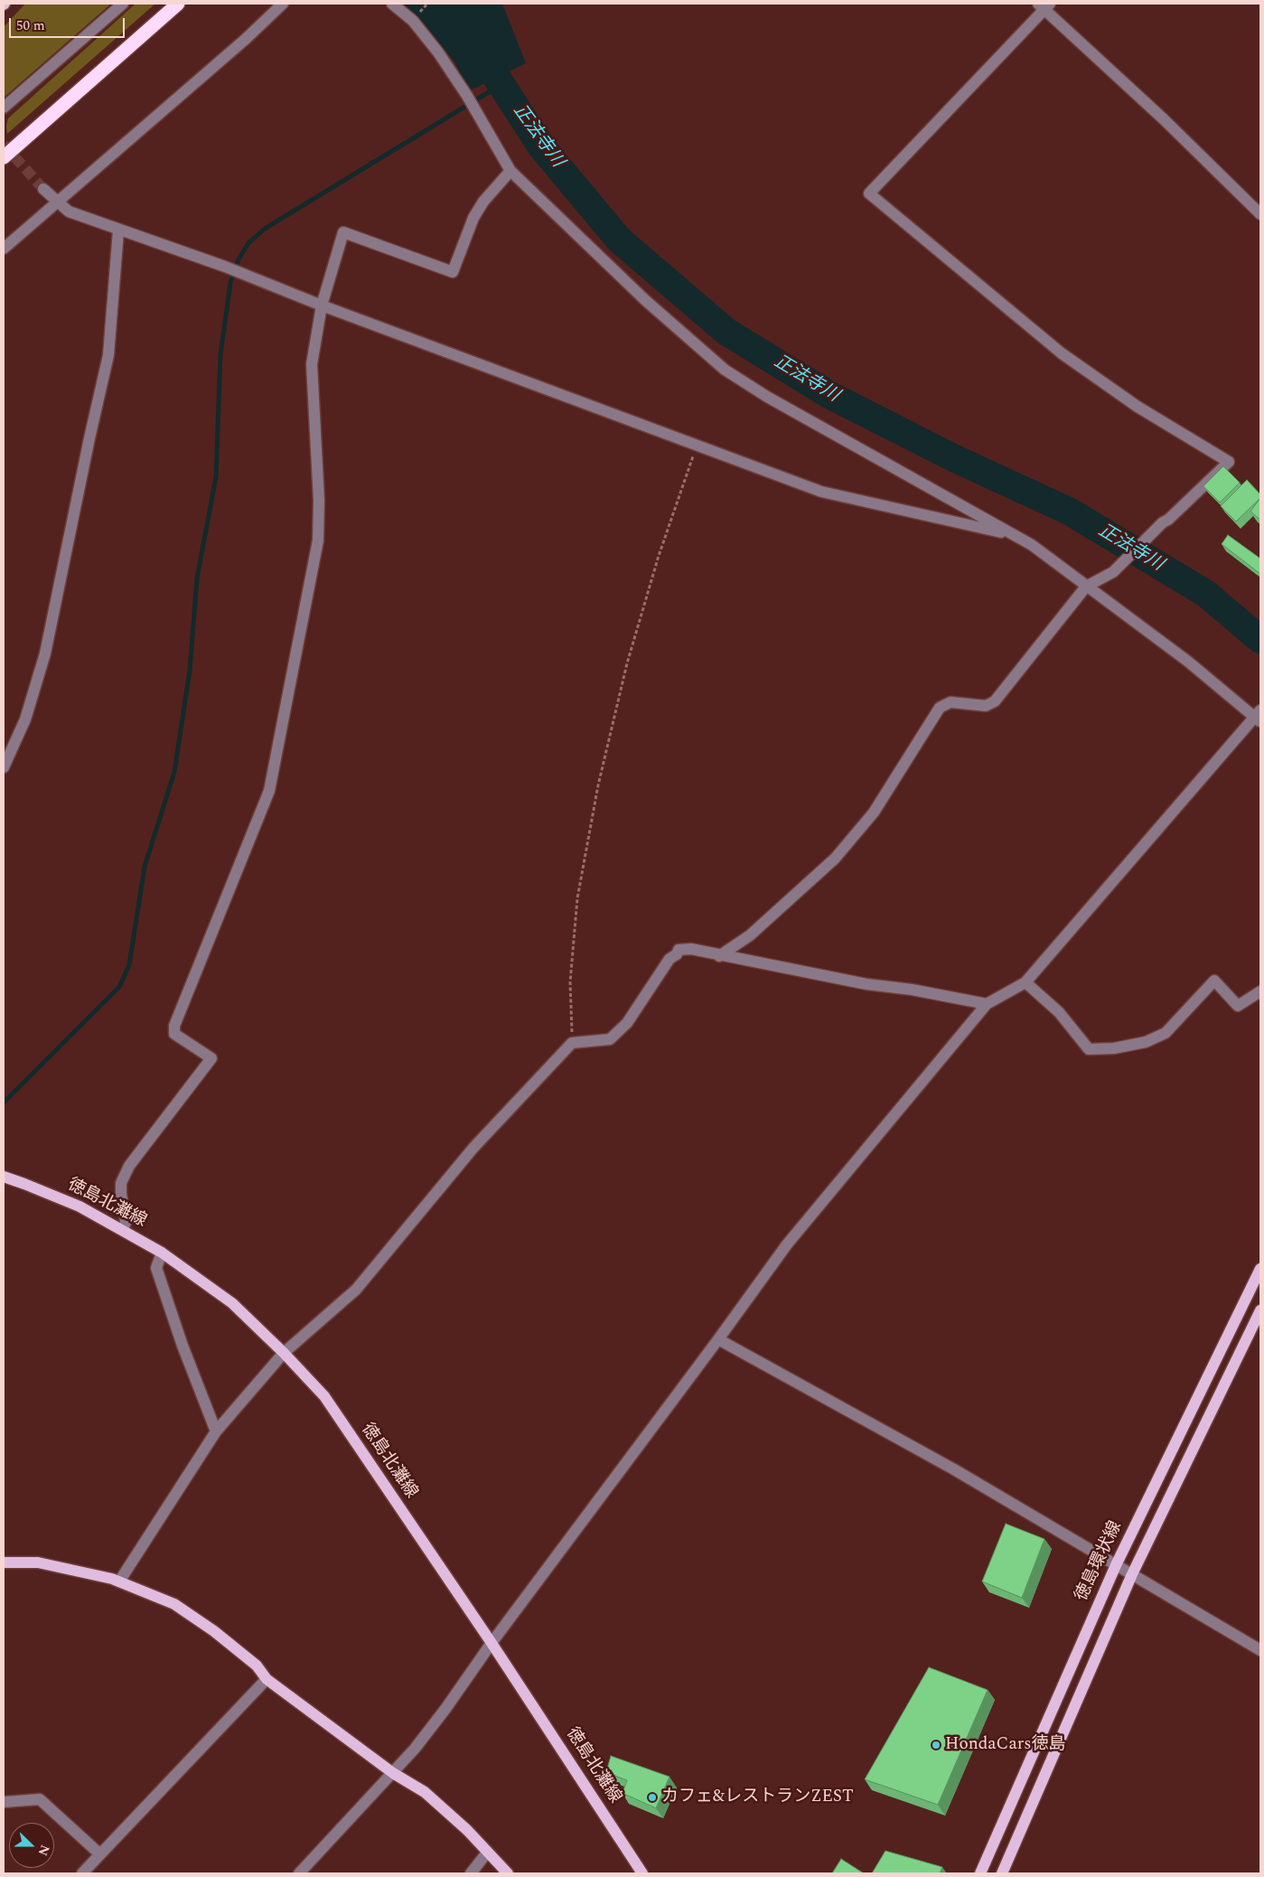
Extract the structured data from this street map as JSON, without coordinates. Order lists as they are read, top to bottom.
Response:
{
  "streets": {
    "main road": ["徳島北灘線", "徳島環状線"]
  },
  "water": ["正法寺川"],
  "places": ["HondaCars徳島", "カフェ&レストランZEST"],
  "scale_bar": "50 m",
  "north": "right"
}
